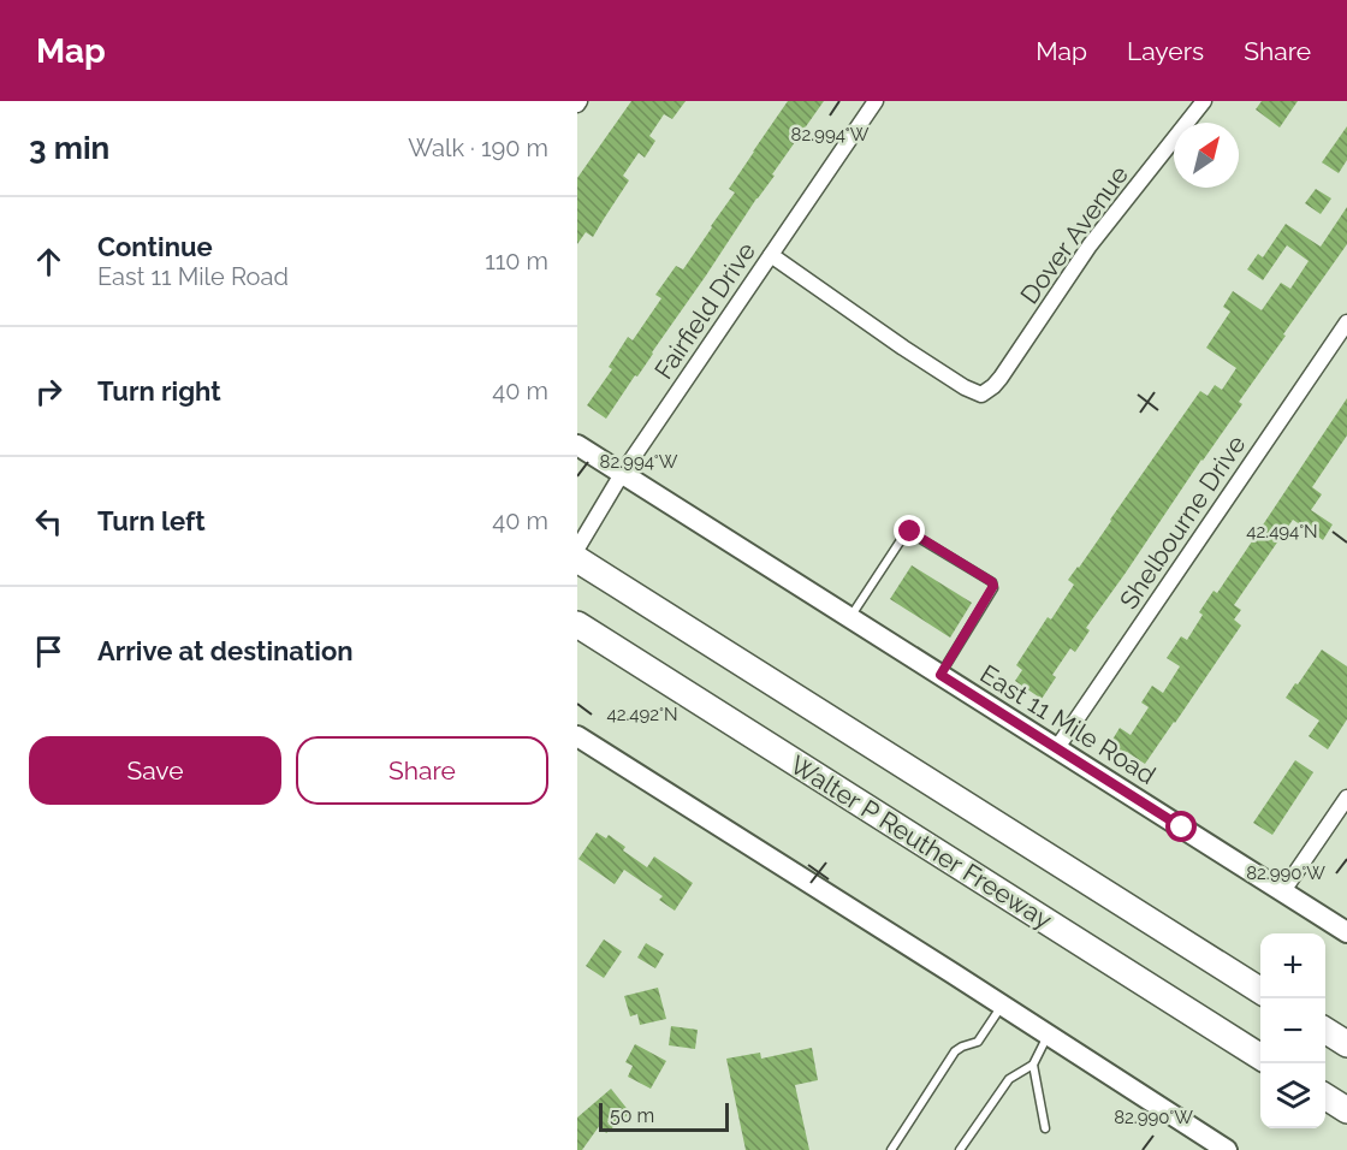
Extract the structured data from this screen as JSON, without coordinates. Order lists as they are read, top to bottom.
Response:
{
  "streets": {
    "highway": ["Walter P Reuther Freeway"],
    "main road": ["East 11 Mile Road"],
    "street": ["Dover Avenue", "Fairfield Drive", "Shelbourne Drive"]
  },
  "crossings": [
    ["Dover Avenue", "Fairfield Drive"],
    ["Fairfield Drive", "East 11 Mile Road"],
    ["Shelbourne Drive", "East 11 Mile Road"]
  ],
  "scale_bar": "50 m",
  "north": "top right",
  "page": {
    "header": "Map",
    "nav": ["Map", "Layers", "Share"],
    "heading": ["3 min", "Walk · 190 m"],
    "list": [
      ["Continue", "East 11 Mile Road", "110 m"],
      ["Turn right", "40 m"],
      ["Turn left", "40 m"],
      "Arrive at destination"
    ],
    "buttons": ["Save", "Share"],
    "map_buttons": ["+", "−"],
    "scale": "50 m"
  },
  "coordinates": [
    "82.994°W",
    "42.494°N",
    "42.492°N",
    "82.990°W"
  ]
}
